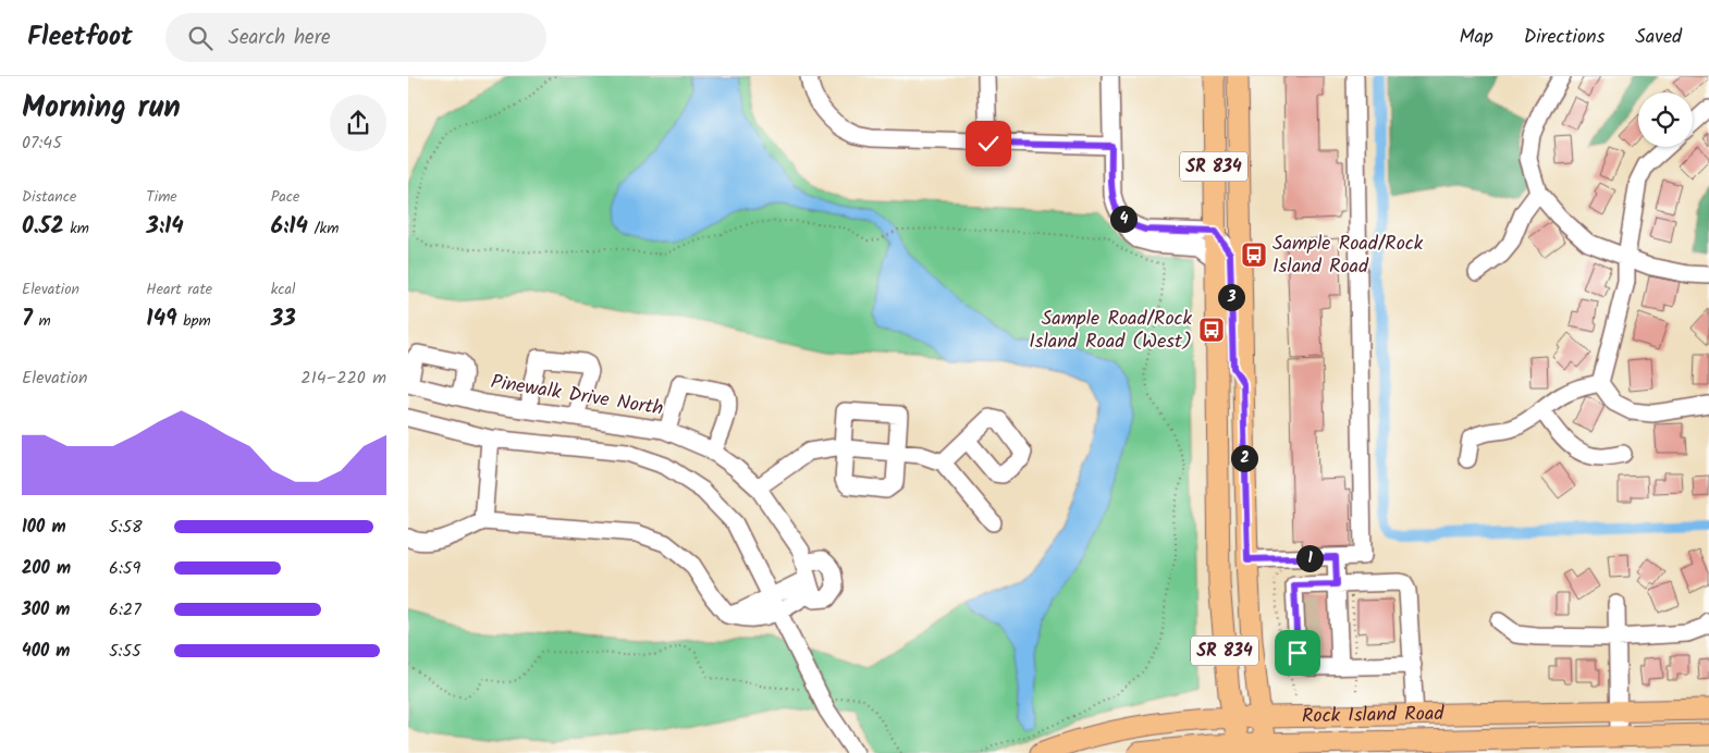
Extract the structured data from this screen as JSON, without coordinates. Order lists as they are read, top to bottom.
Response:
{
  "streets": {
    "main road": ["SR 834", "Rock Island Road"],
    "street": ["Pinewalk Drive North"]
  },
  "crossings": [
    ["SR 834", "Rock Island Road"]
  ],
  "places": {
    "bus stop": ["Sample Road/Rock Island Road", "Sample Road/Rock Island Road (West)"]
  },
  "page": {
    "header": "Fleetfoot",
    "search": "Search here",
    "nav": ["Map", "Directions", "Saved"],
    "heading": ["Morning run", "07:45"],
    "stats": [
      ["Distance", "0.52 km"],
      ["Time", "3:14"],
      ["Pace", "6:14 /km"],
      ["Elevation", "7 m"],
      ["Heart rate", "149 bpm"],
      ["kcal", "33"]
    ],
    "pins": [
      "4",
      "3",
      "2",
      "1"
    ],
    "chart": ["Elevation", "214–220 m"],
    "list": [
      {
        "name": "100 m",
        "note": "5:58"
      },
      {
        "name": "200 m",
        "note": "6:59"
      },
      {
        "name": "300 m",
        "note": "6:27"
      },
      {
        "name": "400 m",
        "note": "5:55"
      }
    ]
  }
}
